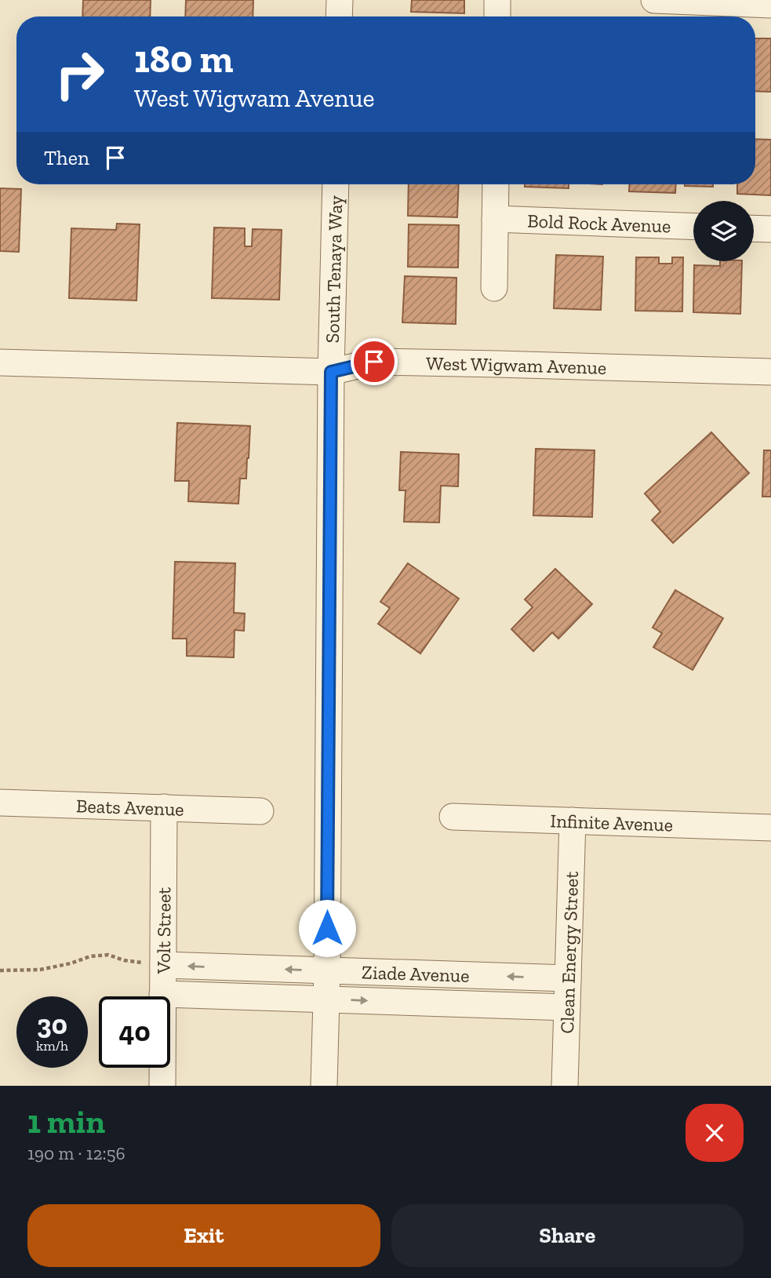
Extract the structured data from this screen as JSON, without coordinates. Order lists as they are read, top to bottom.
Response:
{
  "streets": {
    "street": [
      "Bold Rock Avenue",
      "South Tenaya Way",
      "West Wigwam Avenue",
      "Beats Avenue",
      "Infinite Avenue",
      "Volt Street",
      "Clean Energy Street",
      "Ziade Avenue"
    ]
  },
  "crossings": [
    ["South Tenaya Way", "West Wigwam Avenue"],
    ["South Tenaya Way", "Ziade Avenue"],
    ["Beats Avenue", "Volt Street"],
    ["Infinite Avenue", "Clean Energy Street"],
    ["Volt Street", "Ziade Avenue"],
    ["Clean Energy Street", "Ziade Avenue"]
  ],
  "page": {
    "turn": ["180 m", "West Wigwam Avenue"],
    "then": "Then",
    "speed": "30 km/h",
    "limit": "40",
    "heading": ["1 min", "190 m · 12:56"],
    "buttons": ["Exit", "Share"]
  }
}
